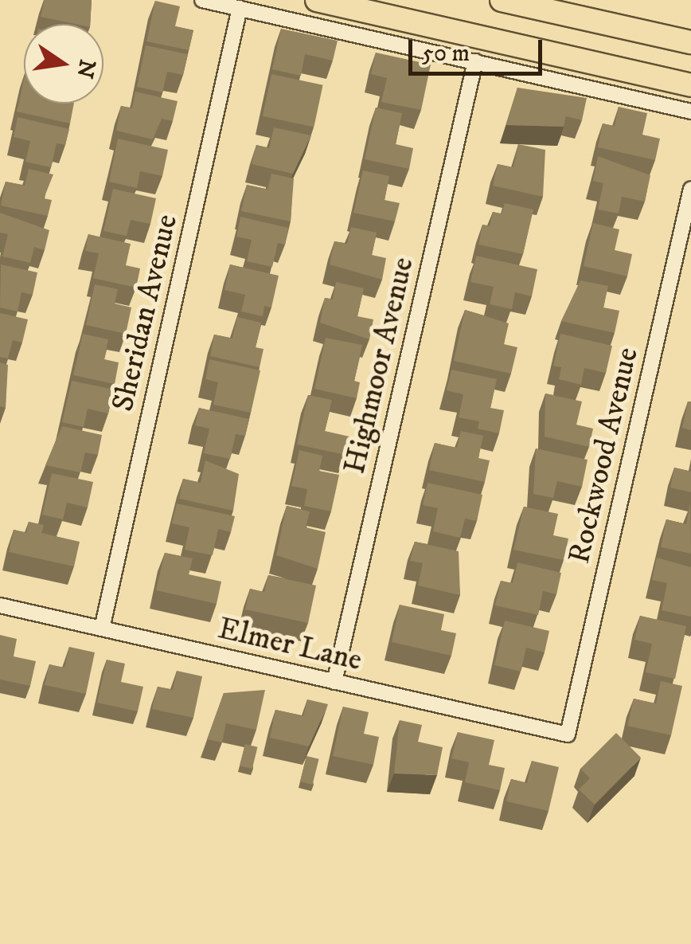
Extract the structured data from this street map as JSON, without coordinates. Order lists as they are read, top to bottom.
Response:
{
  "streets": {
    "street": [
      "Sheridan Avenue",
      "Highmoor Avenue",
      "Rockwood Avenue",
      "Elmer Lane"
    ]
  },
  "crossings": [
    ["Sheridan Avenue", "Elmer Lane"],
    ["Highmoor Avenue", "Elmer Lane"],
    ["Rockwood Avenue", "Elmer Lane"]
  ],
  "scale_bar": "50 m",
  "north": "right"
}
